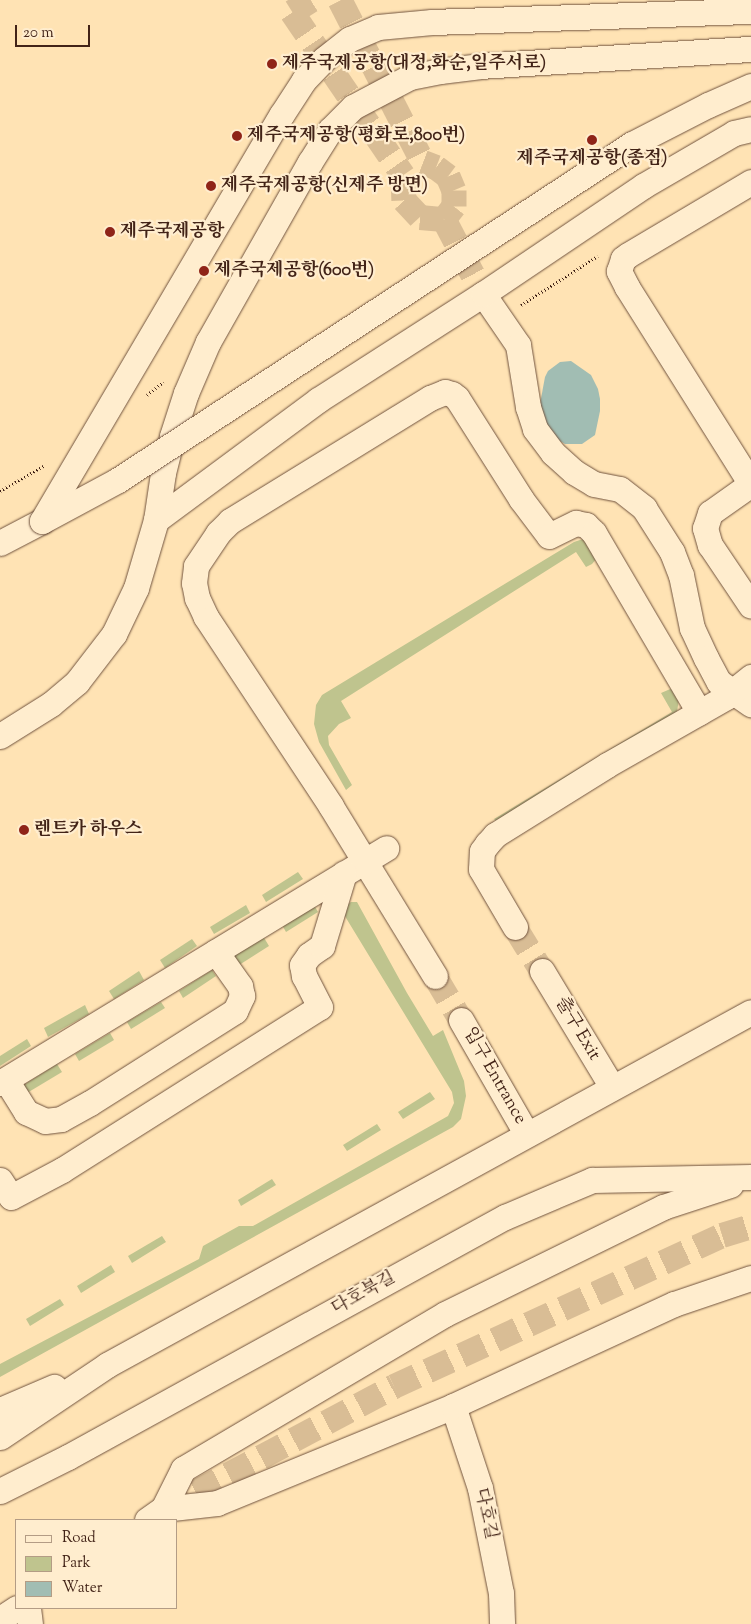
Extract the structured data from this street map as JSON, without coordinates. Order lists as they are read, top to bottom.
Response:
{
  "streets": {
    "street": [
      "출구 Exit",
      "입구 Entrance",
      "다호북길",
      "다호길"
    ]
  },
  "places": [
    "제주국제공항(대정,화순,일주서로)",
    "제주국제공항(평화로,800번)",
    "제주국제공항(종점)",
    "제주국제공항(신제주 방면)",
    "제주국제공항",
    "제주국제공항(600번)",
    "렌트카 하우스"
  ],
  "legend": ["Road", "Park", "Water"],
  "scale_bar": "20 m"
}
